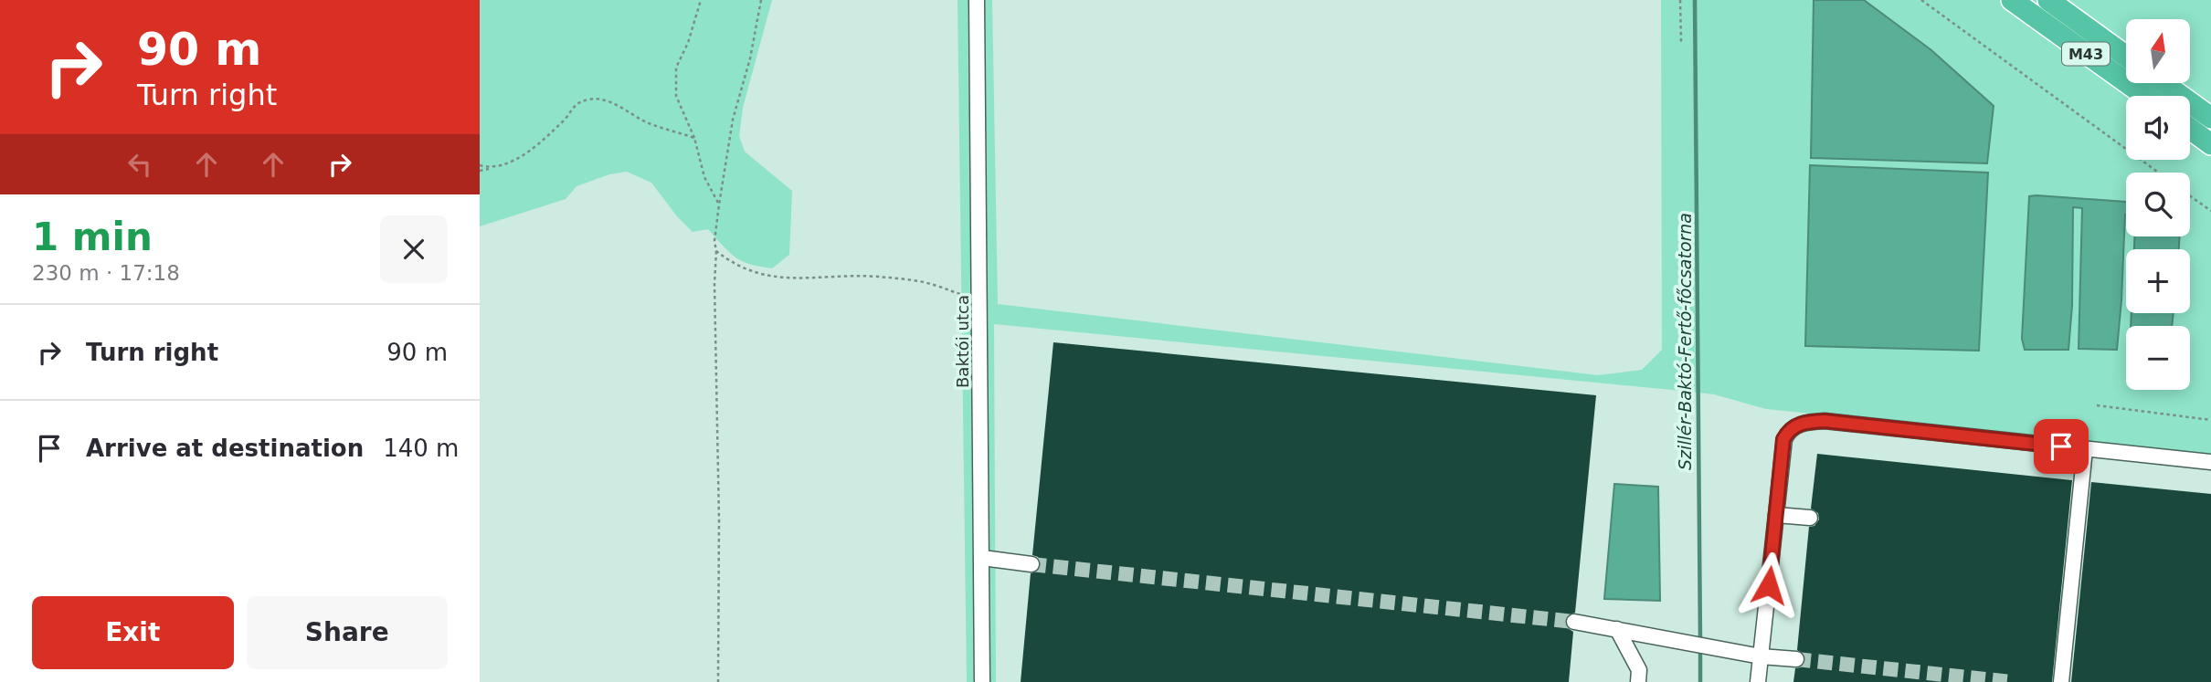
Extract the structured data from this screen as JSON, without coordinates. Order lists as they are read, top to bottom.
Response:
{
  "streets": {
    "highway": ["M43"],
    "street": ["Baktói utca"]
  },
  "water": ["Szillér-Baktó-Fertő-főcsatorna"],
  "north": "top",
  "page": {
    "turn": ["90 m", "Turn right"],
    "map_buttons": ["+", "−"],
    "heading": ["1 min", "230 m · 17:18"],
    "list": [
      {
        "name": "Turn right",
        "value": "90 m"
      },
      {
        "name": "Arrive at destination",
        "value": "140 m"
      }
    ],
    "buttons": ["Exit", "Share"]
  }
}
